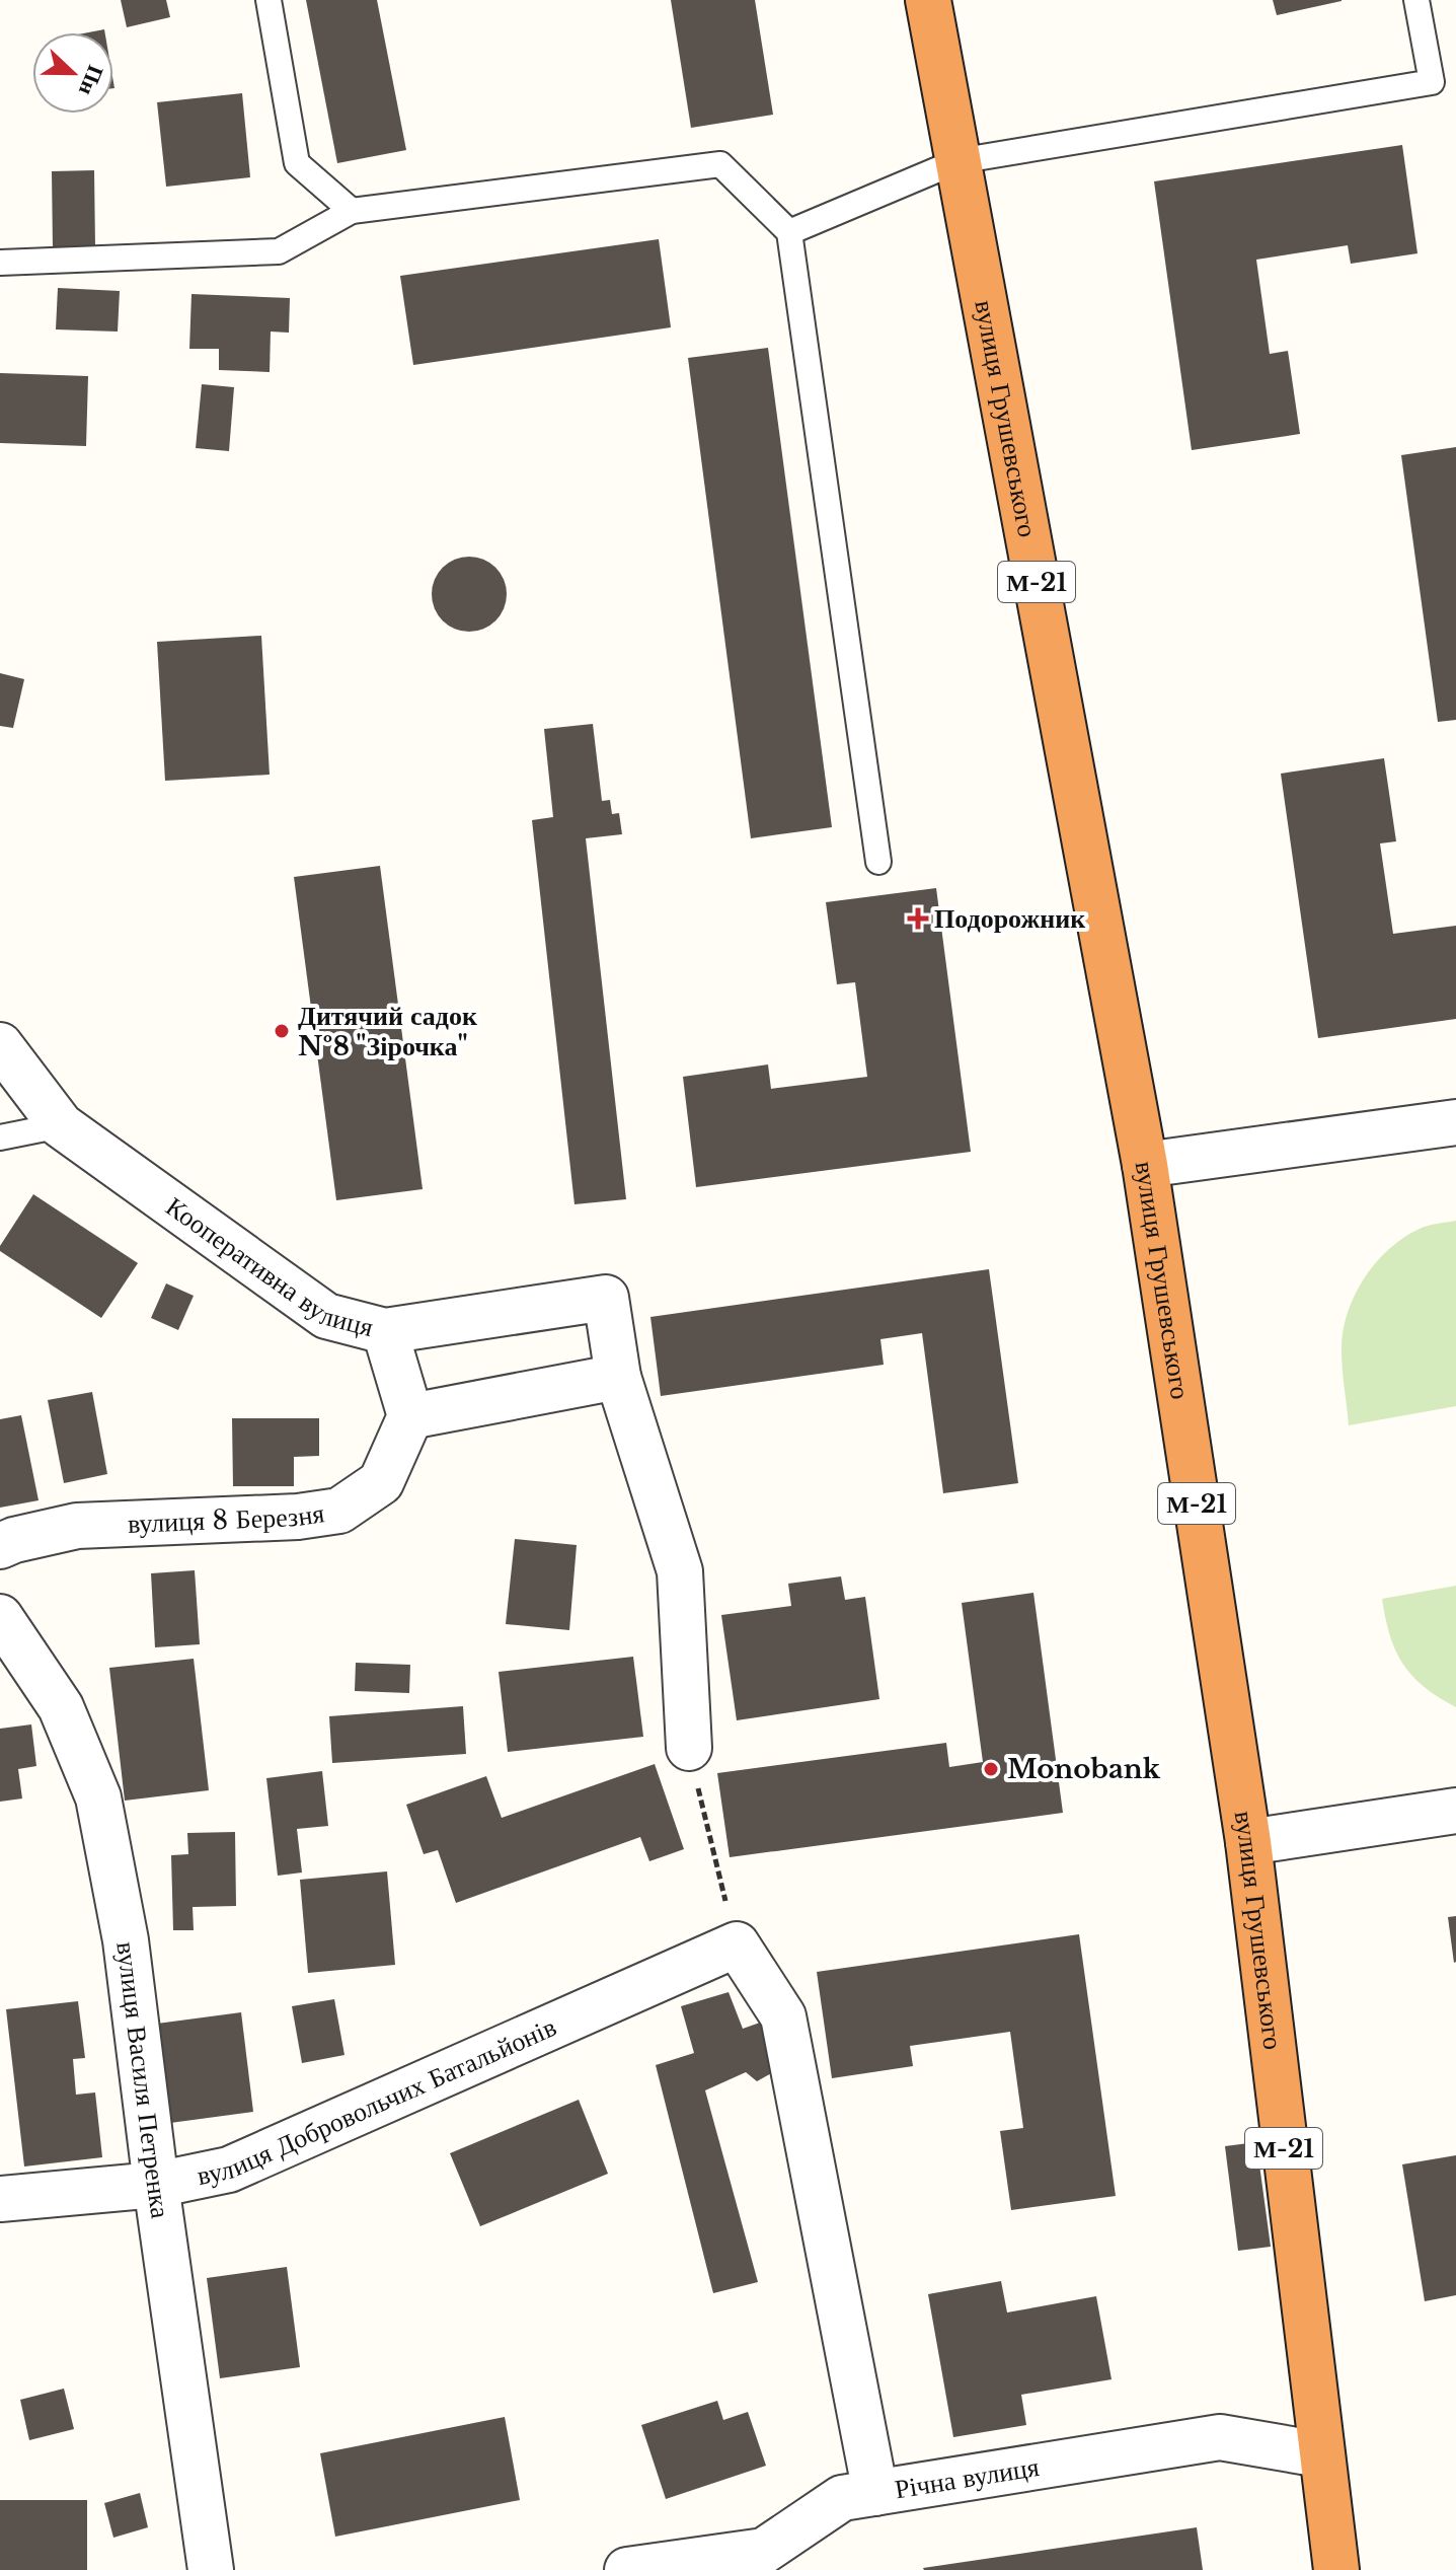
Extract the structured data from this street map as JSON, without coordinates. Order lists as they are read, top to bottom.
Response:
{
  "streets": {
    "highway": ["вулиця Грушевського", "М-21"],
    "street": [
      "Кооперативна вулиця",
      "вулиця 8 Березня",
      "вулиця Василя Петренка",
      "вулиця Добровольчих Батальйонів",
      "Річна вулиця"
    ]
  },
  "crossings": [
    ["вулиця Грушевського", "Річна вулиця"],
    ["вулиця Василя Петренка", "вулиця Добровольчих Батальйонів"]
  ],
  "places": {
    "health": ["Подорожник"],
    "other": ["Дитячий садок №8 \"Зірочка\"", "Monobank"]
  },
  "north": "right"
}
